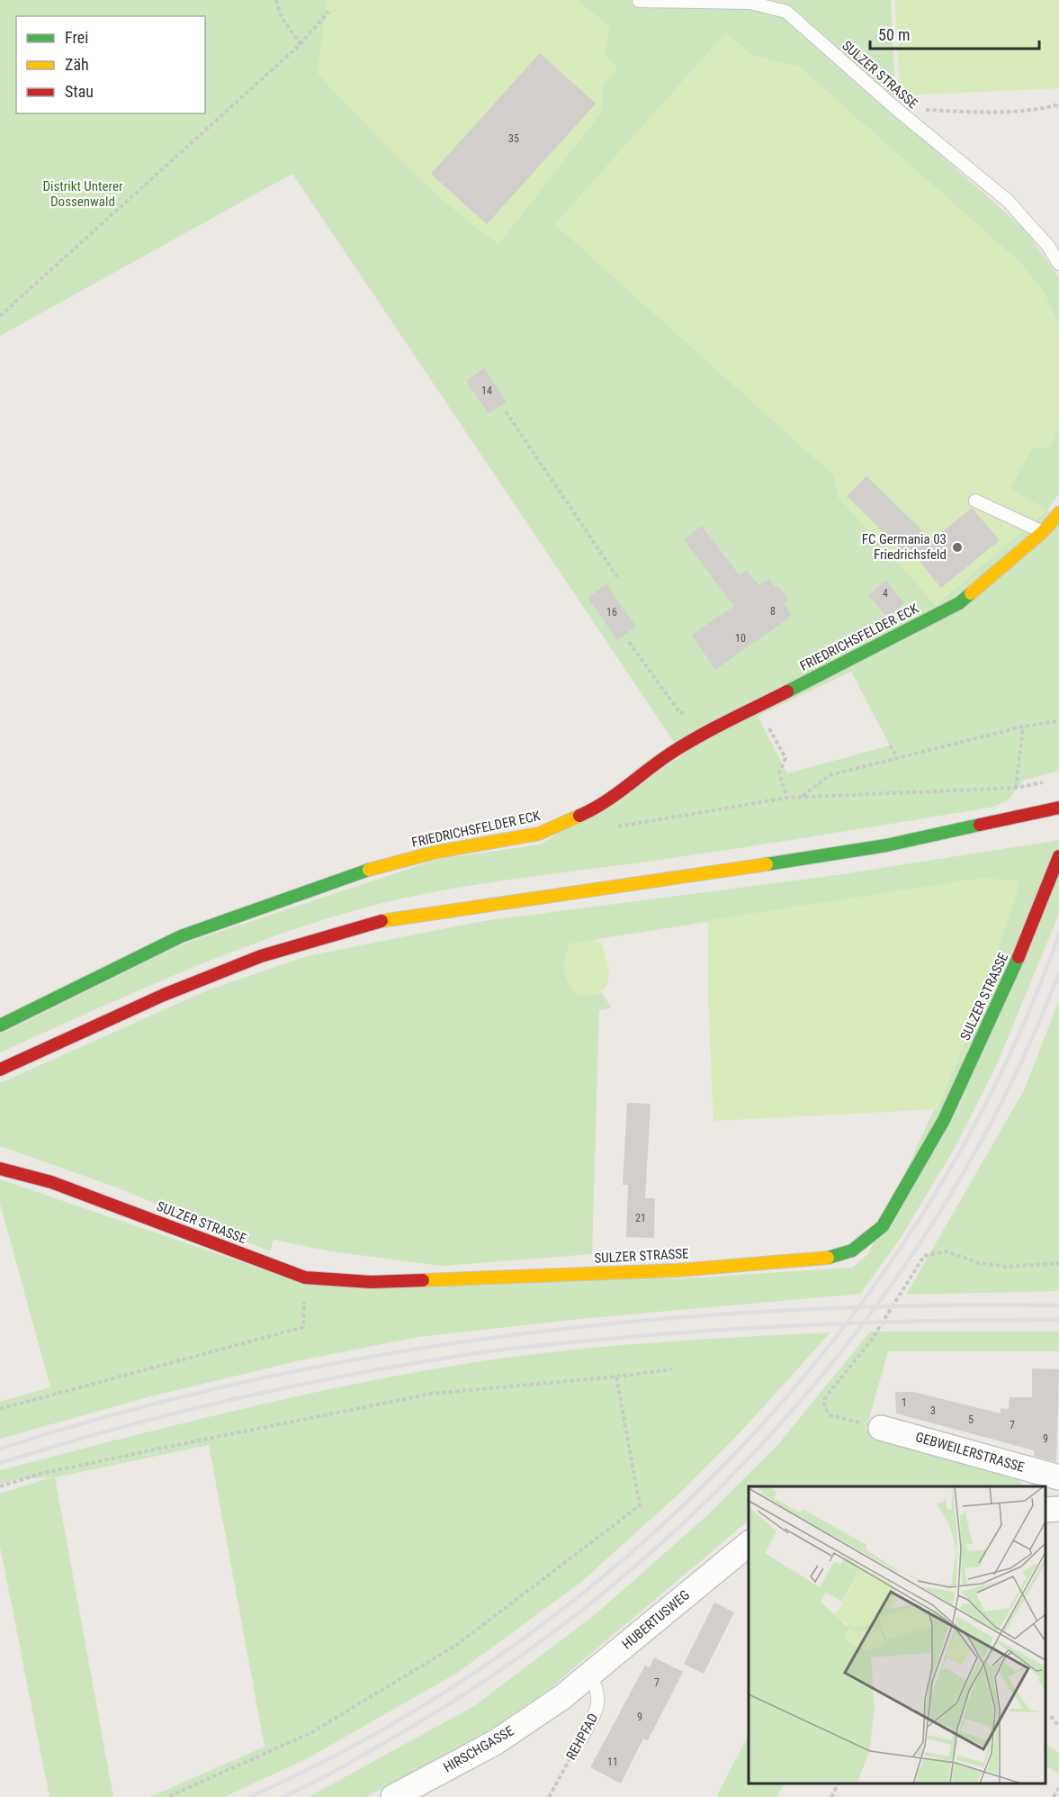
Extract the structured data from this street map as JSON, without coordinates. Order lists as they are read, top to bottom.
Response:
{
  "streets": {
    "street": [
      "SULZER STRASSE",
      "FRIEDRICHSFELDER ECK",
      "GEBWEILERSTRASSE",
      "HUBERTUSWEG",
      "HIRSCHGASSE"
    ],
    "lane": ["REHPFAD"]
  },
  "crossings": [
    ["HUBERTUSWEG", "REHPFAD"],
    ["HUBERTUSWEG", "HIRSCHGASSE"]
  ],
  "parks": ["Distrikt Unterer Dossenwald"],
  "places": ["FC Germania 03 Friedrichsfeld"],
  "house_numbers": [
    "35",
    "14",
    "4",
    "8",
    "16",
    "10",
    "21",
    "1",
    "3",
    "5",
    "7",
    "9",
    "7",
    "9",
    "11"
  ],
  "legend": ["Frei", "Zäh", "Stau"],
  "scale_bar": "50 m"
}
